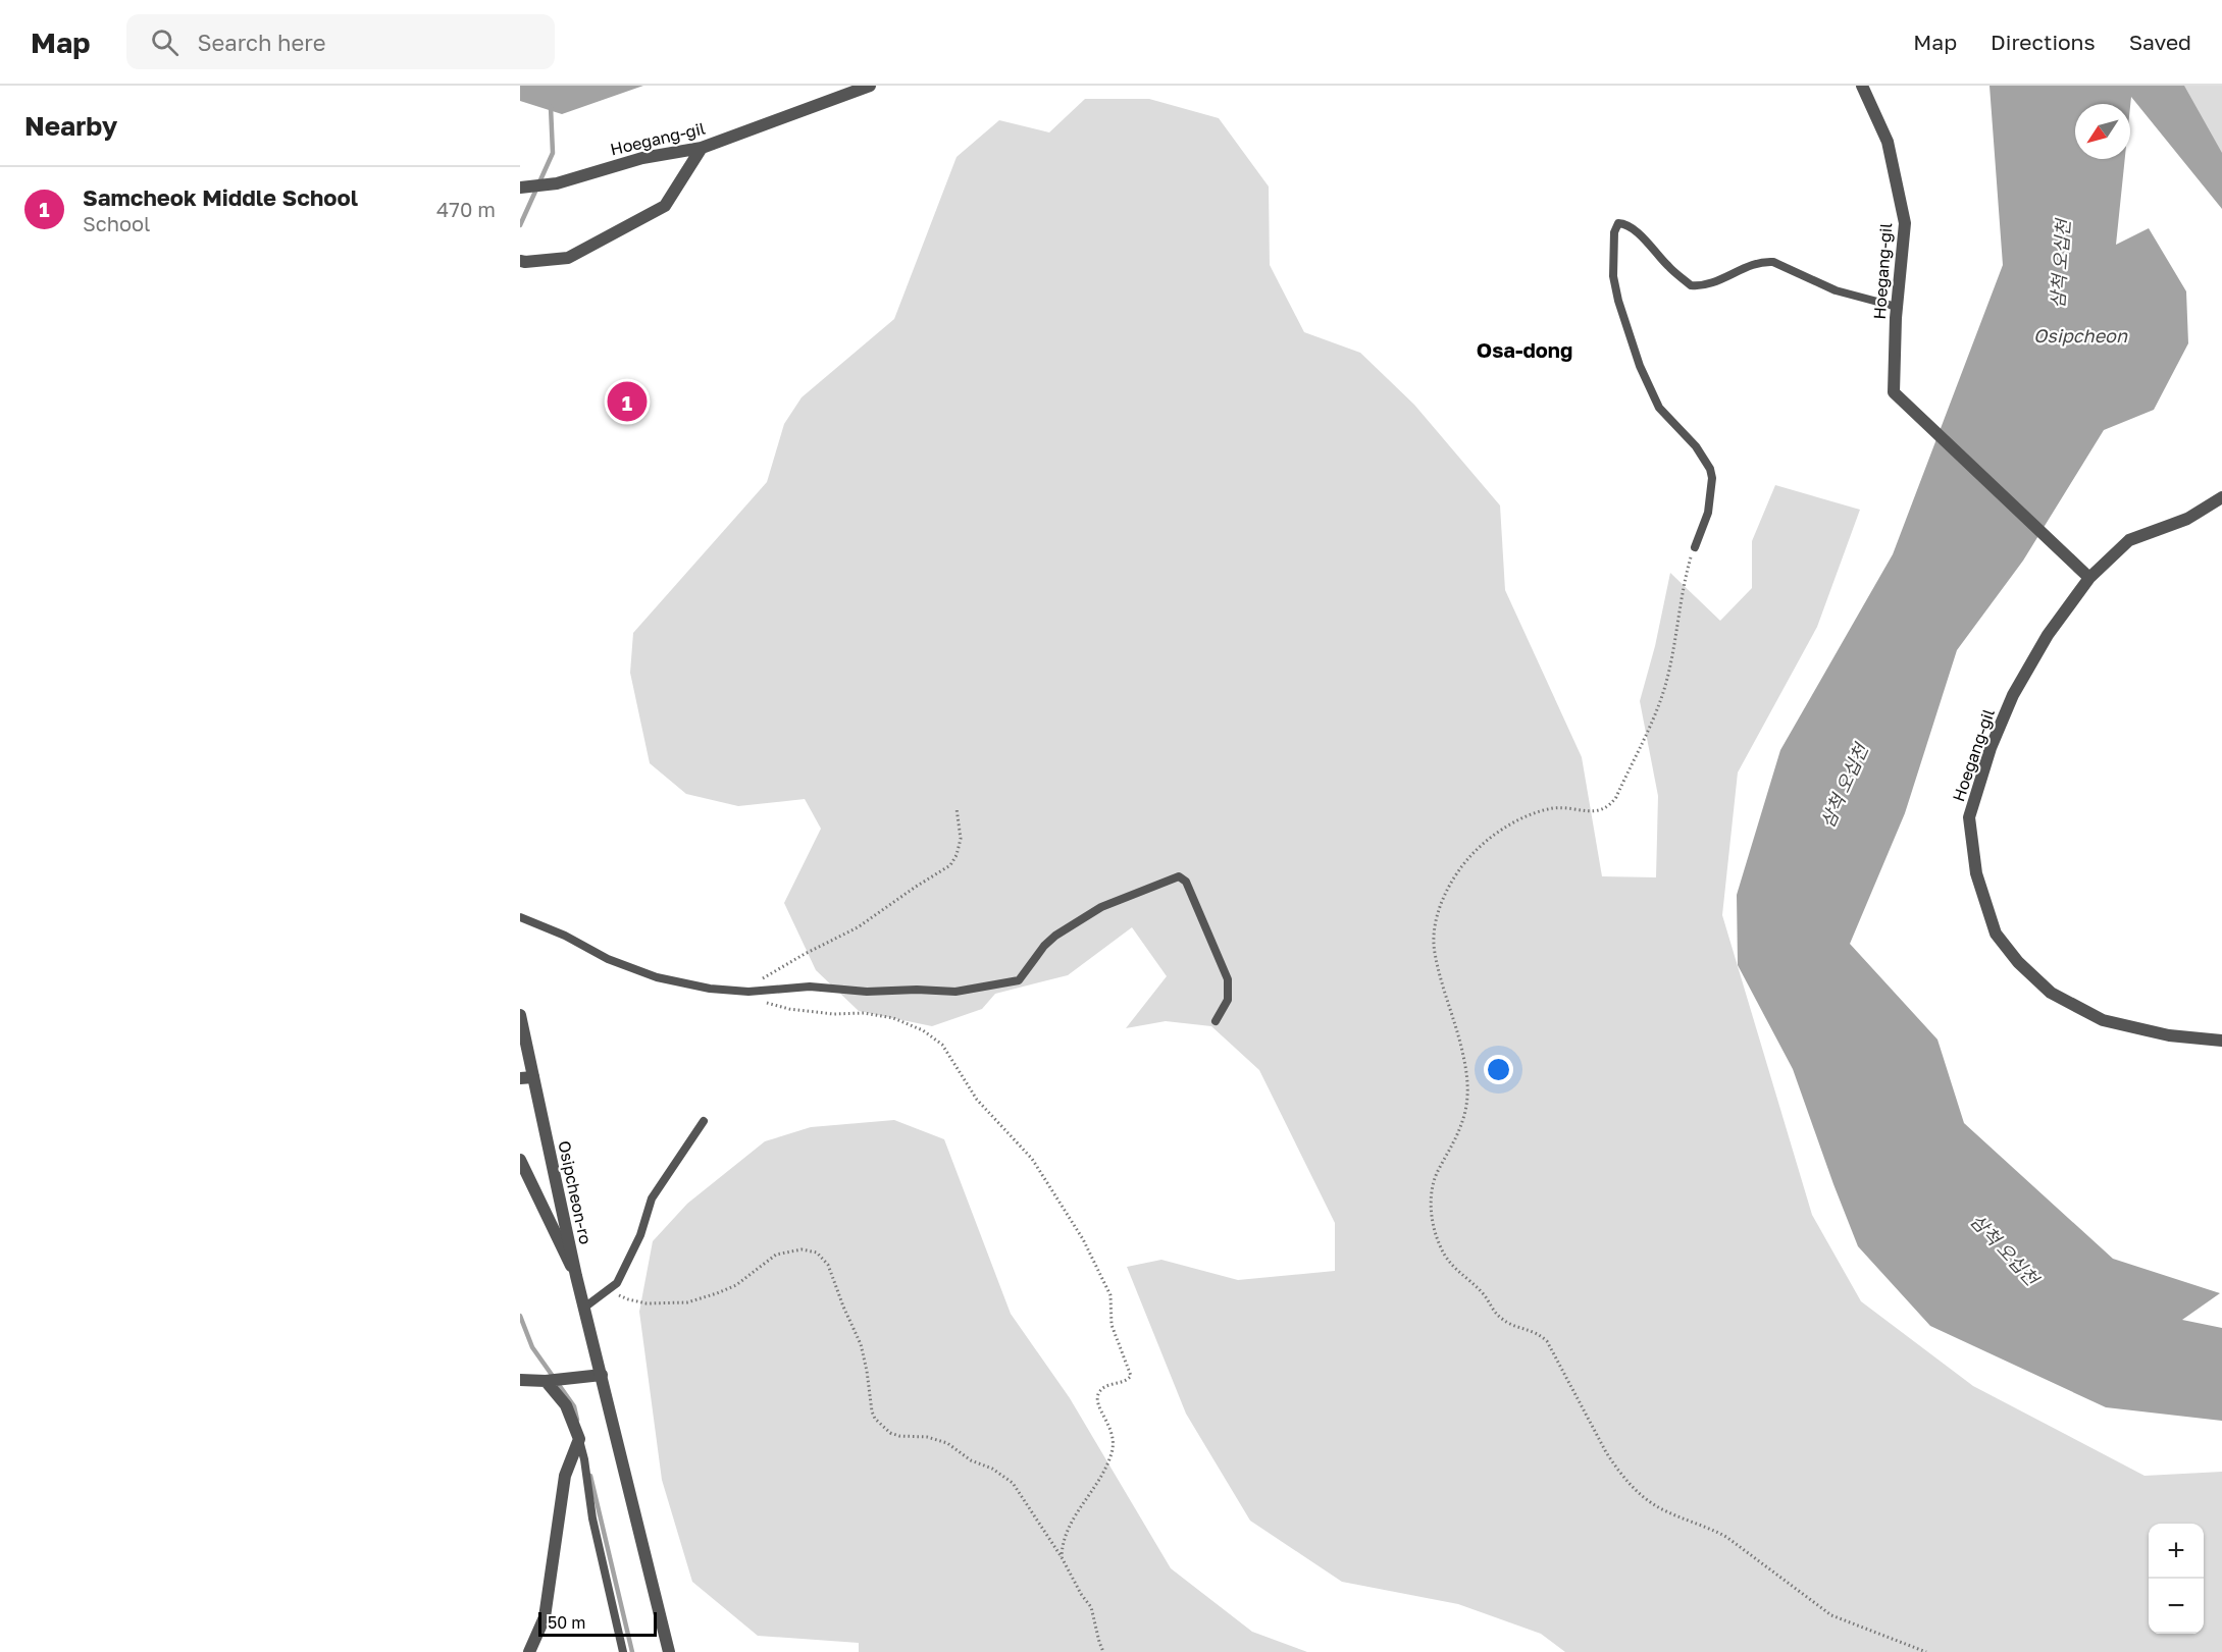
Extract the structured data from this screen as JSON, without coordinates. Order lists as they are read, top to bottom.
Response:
{
  "streets": {
    "street": ["Hoegang-gil", "Osipcheon-ro"]
  },
  "districts": ["Osa-dong"],
  "water": ["삼척 오십천", "Osipcheon"],
  "scale_bar": "50 m",
  "north": "bottom left",
  "page": {
    "header": "Map",
    "search": "Search here",
    "nav": ["Map", "Directions", "Saved"],
    "heading": "Nearby",
    "list": [
      {
        "mark": "1",
        "name": "Samcheok Middle School",
        "note": "School",
        "value": "470 m"
      }
    ],
    "pins": "1",
    "map_buttons": ["+", "−"],
    "scale": "50 m"
  }
}
